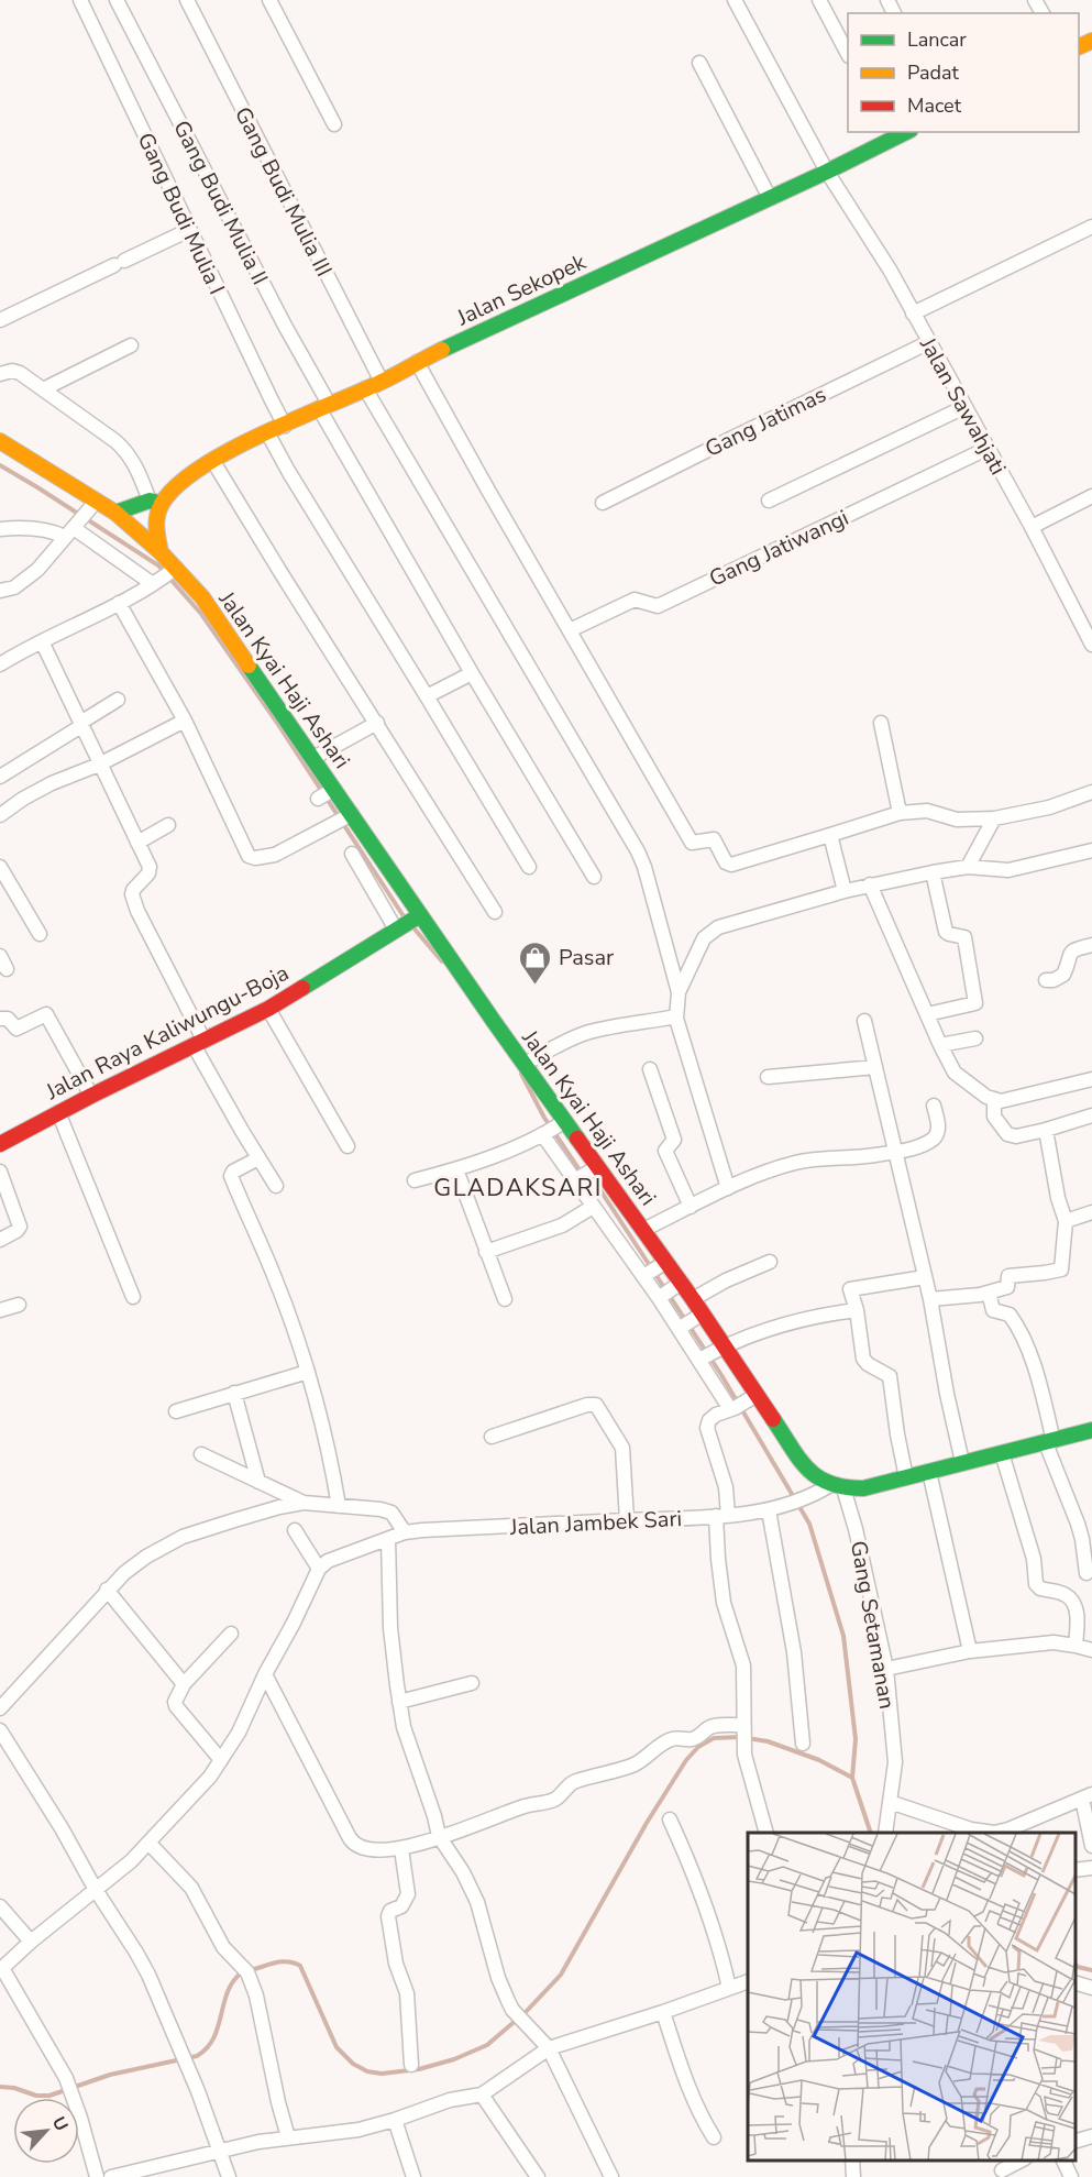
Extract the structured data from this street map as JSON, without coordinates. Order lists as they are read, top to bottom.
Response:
{
  "streets": {
    "main road": ["Jalan Sekopek", "Jalan Kyai Haji Ashari", "Jalan Raya Kaliwungu-Boja"],
    "street": [
      "Gang Budi Mulia III",
      "Gang Budi Mulia II",
      "Gang Budi Mulia I",
      "Jalan Sawahjati",
      "Gang Jatimas",
      "Gang Jatiwangi",
      "Jalan Jambek Sari",
      "Gang Setamanan"
    ]
  },
  "crossings": [
    ["Gang Budi Mulia III", "Jalan Sekopek"],
    ["Gang Budi Mulia II", "Jalan Sekopek"],
    ["Gang Budi Mulia I", "Jalan Sekopek"],
    ["Jalan Sekopek", "Jalan Sawahjati"],
    ["Jalan Sawahjati", "Gang Jatimas"],
    ["Jalan Sawahjati", "Gang Jatiwangi"],
    ["Jalan Kyai Haji Ashari", "Jalan Raya Kaliwungu-Boja"],
    ["Jalan Kyai Haji Ashari", "Jalan Jambek Sari"],
    ["Jalan Kyai Haji Ashari", "Gang Setamanan"],
    ["Jalan Jambek Sari", "Gang Setamanan"]
  ],
  "districts": ["GLADAKSARI"],
  "places": {
    "shop": ["Pasar"]
  },
  "legend": ["Lancar", "Padat", "Macet"],
  "north": "top right"
}
